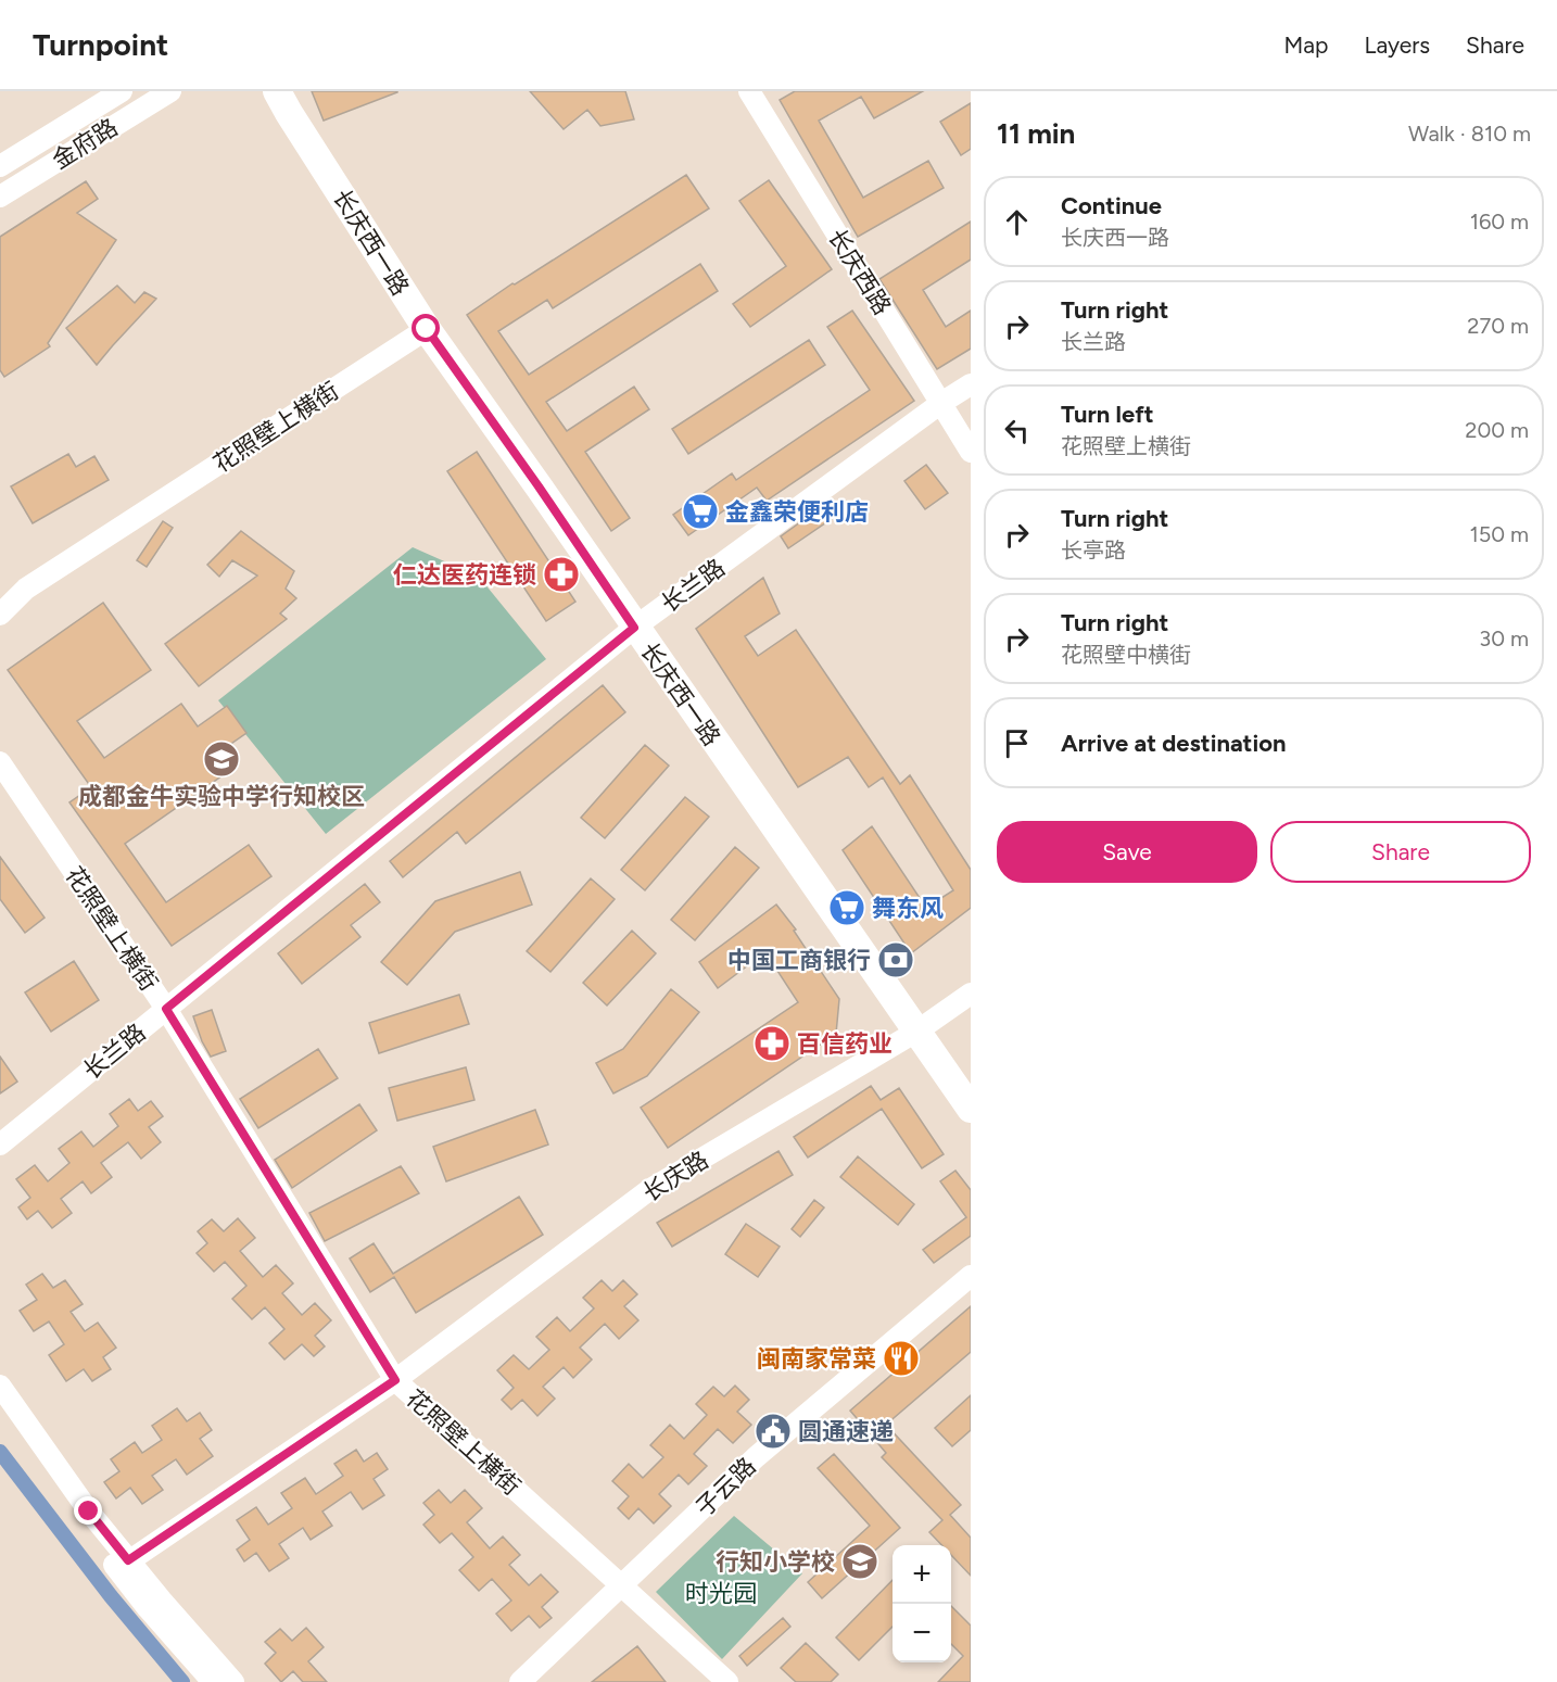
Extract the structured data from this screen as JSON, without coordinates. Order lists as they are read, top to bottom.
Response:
{
  "streets": {
    "main road": ["长庆西一路"],
    "street": [
      "金府路",
      "长庆西路",
      "花照壁上横街",
      "长兰路",
      "长庆路",
      "子云路"
    ]
  },
  "crossings": [
    ["长庆西一路", "花照壁上横街"],
    ["长庆西一路", "长兰路"],
    ["长庆西一路", "长庆路"],
    ["长庆西路", "长兰路"],
    ["花照壁上横街", "长兰路"],
    ["花照壁上横街", "长庆路"],
    ["花照壁上横街", "子云路"]
  ],
  "parks": ["时光园"],
  "places": {
    "supermarket": ["金鑫荣便利店", "舞东风"],
    "pharmacy": ["仁达医药连锁", "百信药业"],
    "school or university": ["成都金牛实验中学行知校区", "行知小学校"],
    "bank": ["中国工商银行"],
    "restaurant": ["闽南家常菜"],
    "public building": ["圆通速递"]
  },
  "page": {
    "header": "Turnpoint",
    "nav": ["Map", "Layers", "Share"],
    "heading": ["11 min", "Walk · 810 m"],
    "list": [
      ["Continue", "长庆西一路", "160 m"],
      ["Turn right", "长兰路", "270 m"],
      ["Turn left", "花照壁上横街", "200 m"],
      ["Turn right", "长亭路", "150 m"],
      ["Turn right", "花照壁中横街", "30 m"],
      "Arrive at destination"
    ],
    "buttons": ["Save", "Share"],
    "map_buttons": ["+", "−"]
  }
}
